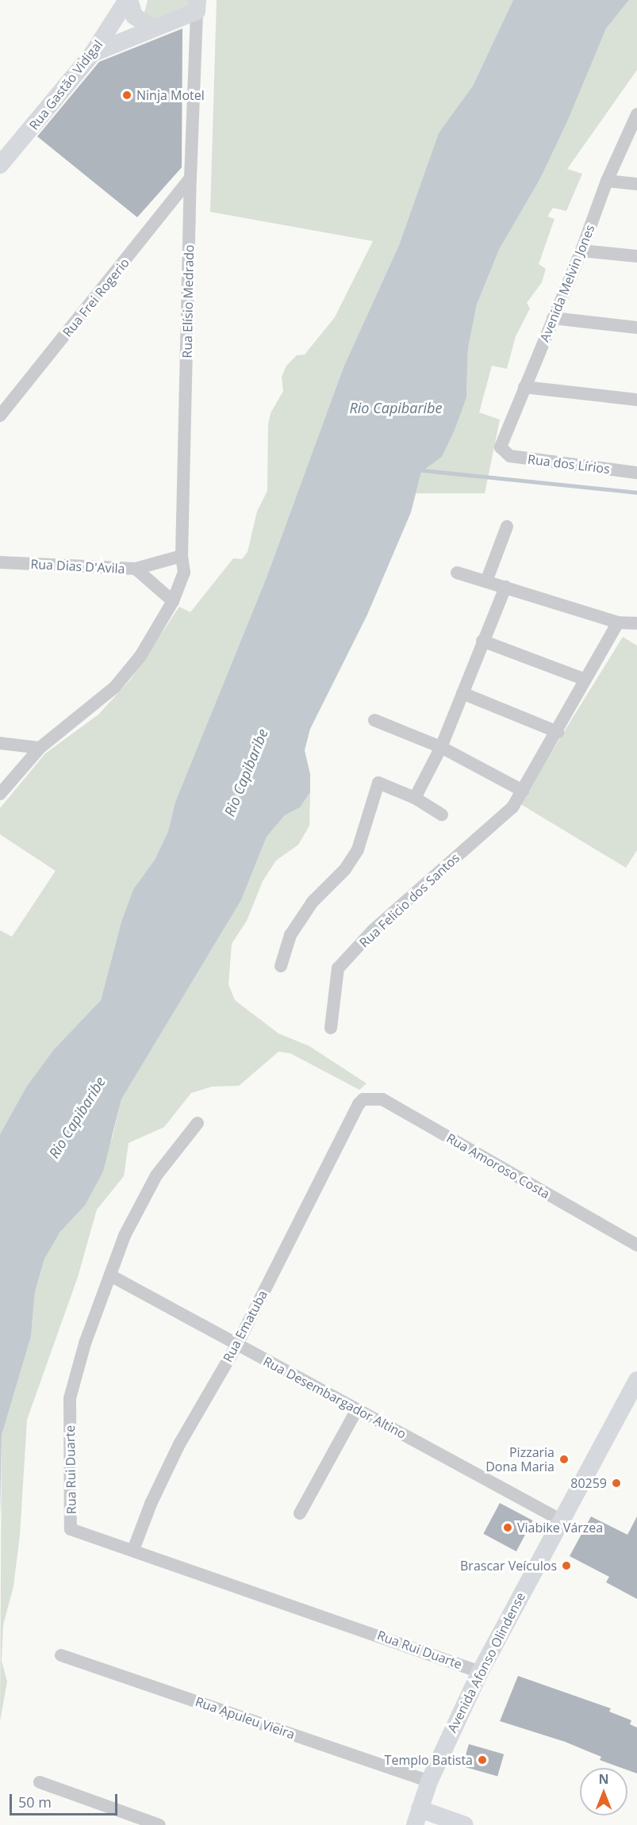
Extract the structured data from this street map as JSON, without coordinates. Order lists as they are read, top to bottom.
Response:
{
  "streets": {
    "main road": ["Rua Gastão Vidigal", "Avenida Afonso Olindense"],
    "street": [
      "Avenida Melvin Jones",
      "Rua Frei Rogerio",
      "Rua Elísio Medrado",
      "Rua dos Lírios",
      "Rua Dias D'Avila",
      "Rua Felicio dos Santos",
      "Rua Amoroso Costa",
      "Rua Ematuba",
      "Rua Desembargador Altino",
      "Rua Rui Duarte",
      "Rua Apuleu Vieira"
    ]
  },
  "crossings": [
    ["Avenida Melvin Jones", "Rua dos Lírios"],
    ["Rua Frei Rogerio", "Rua Elísio Medrado"],
    ["Rua Elísio Medrado", "Rua Dias D'Avila"],
    ["Rua Amoroso Costa", "Rua Ematuba"],
    ["Rua Ematuba", "Rua Desembargador Altino"],
    ["Rua Ematuba", "Rua Rui Duarte"],
    ["Rua Desembargador Altino", "Rua Rui Duarte"],
    ["Rua Desembargador Altino", "Avenida Afonso Olindense"],
    ["Rua Rui Duarte", "Avenida Afonso Olindense"],
    ["Avenida Afonso Olindense", "Rua Apuleu Vieira"]
  ],
  "water": ["Rio Capibaribe"],
  "places": [
    "Ninja Motel",
    "Pizzaria Dona Maria",
    "80259",
    "Viabike Várzea",
    "Brascar Veículos",
    "Templo Batista"
  ],
  "scale_bar": "50 m",
  "north": "top"
}
